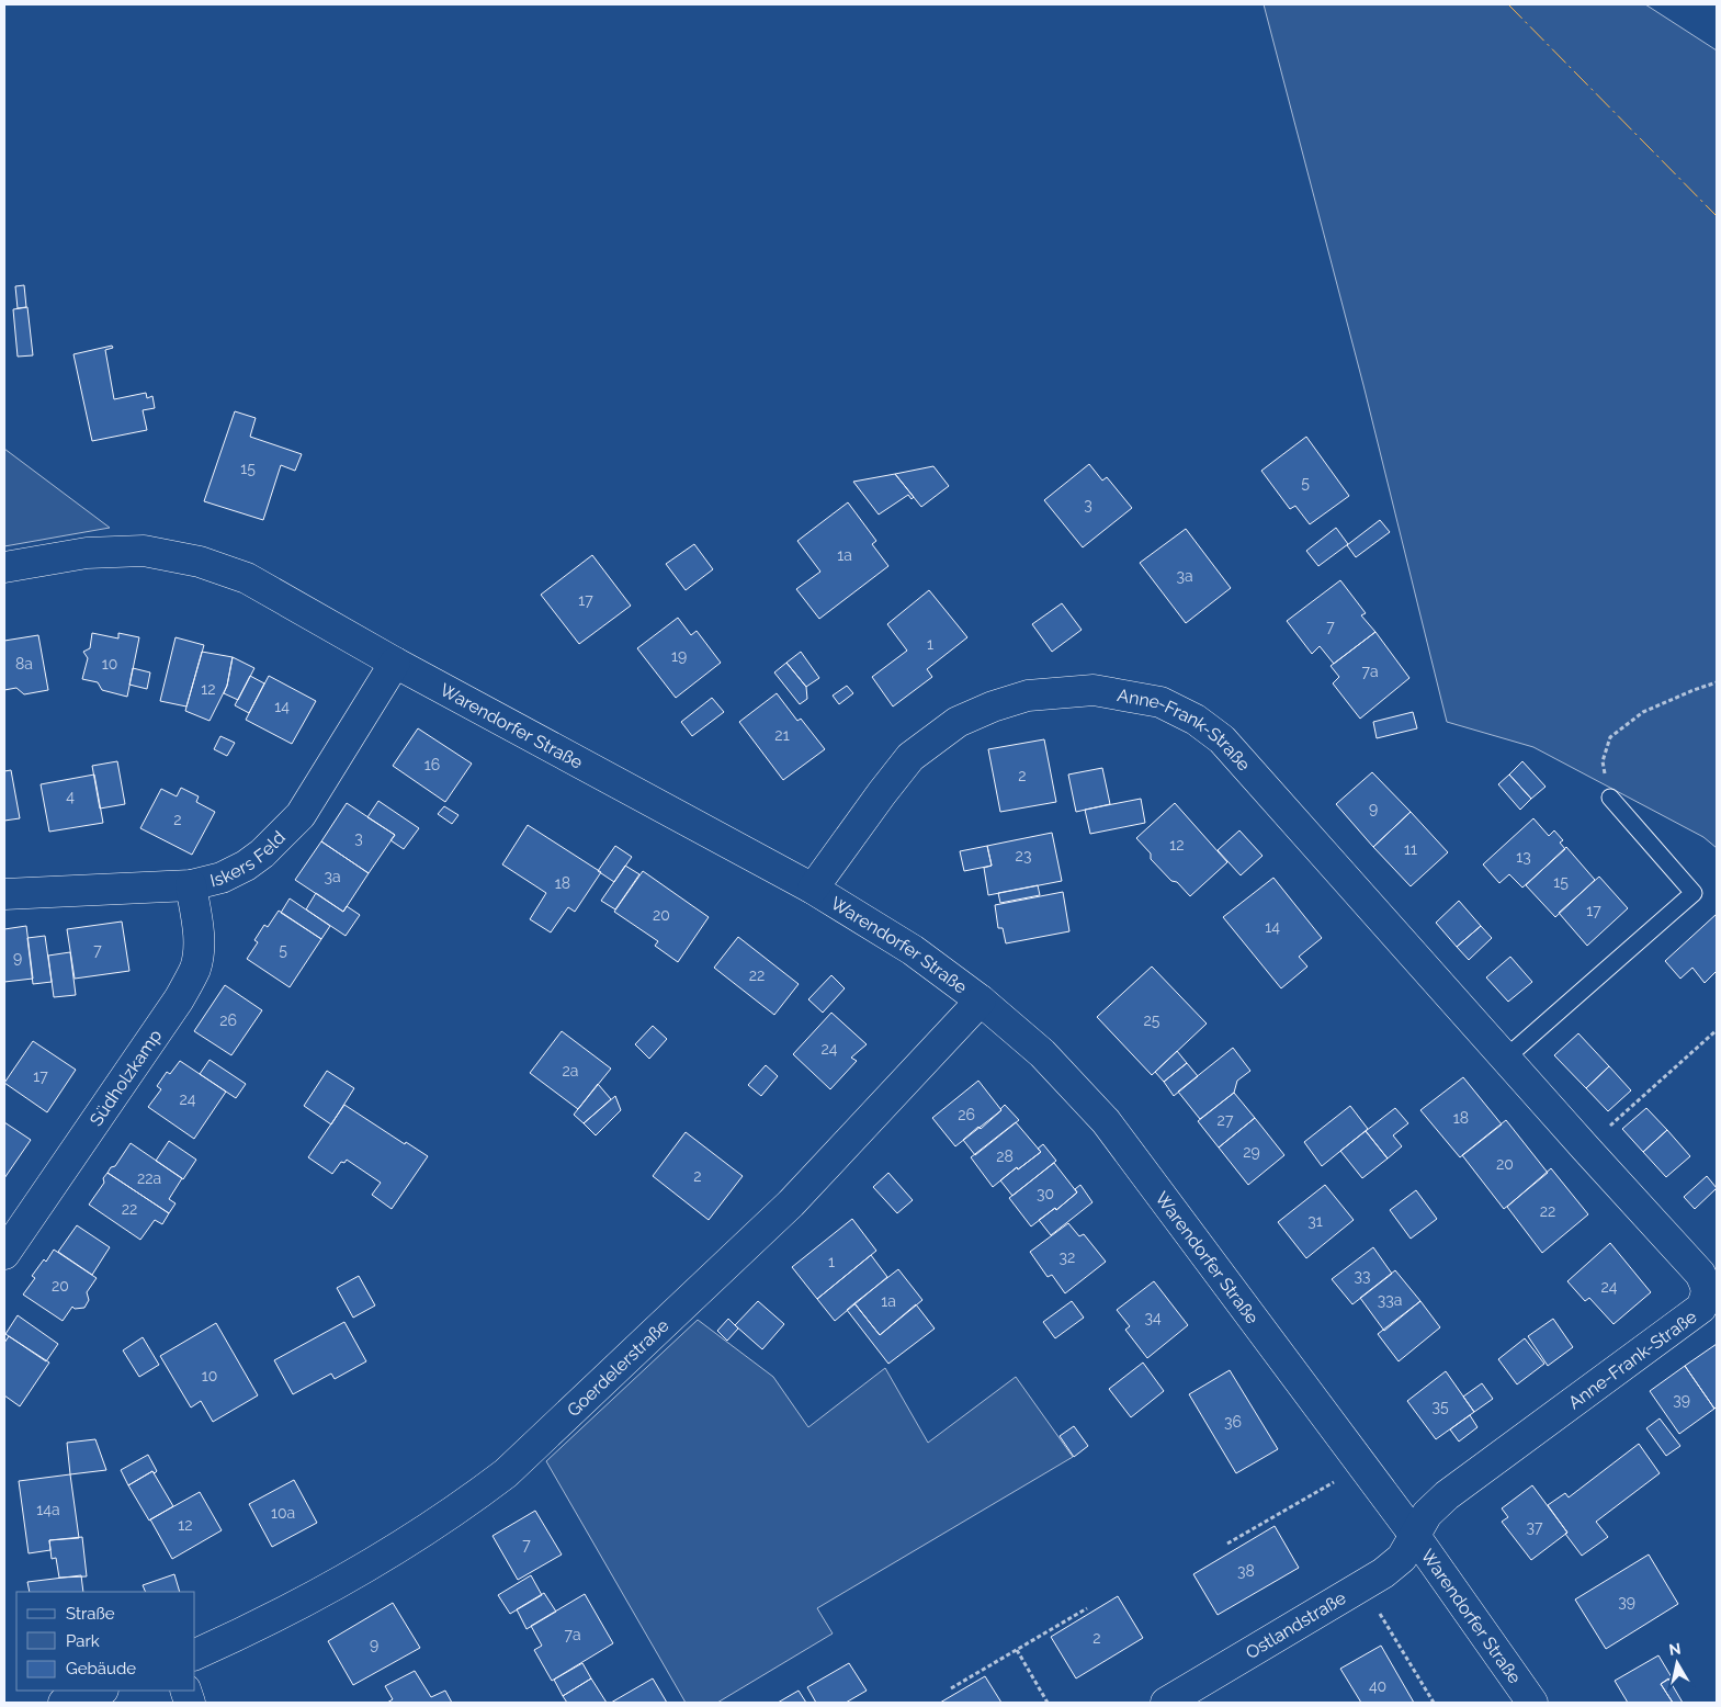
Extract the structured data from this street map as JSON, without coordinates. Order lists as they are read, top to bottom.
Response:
{
  "streets": {
    "street": [
      "Warendorfer Straße",
      "Anne-Frank-Straße",
      "Iskers Feld",
      "Südholzkamp",
      "Goerdelerstraße",
      "Ostlandstraße"
    ]
  },
  "crossings": [
    ["Warendorfer Straße", "Anne-Frank-Straße"],
    ["Warendorfer Straße", "Iskers Feld"],
    ["Warendorfer Straße", "Goerdelerstraße"],
    ["Warendorfer Straße", "Ostlandstraße"],
    ["Anne-Frank-Straße", "Ostlandstraße"],
    ["Iskers Feld", "Südholzkamp"]
  ],
  "house_numbers": [
    "15",
    "5",
    "3",
    "1a",
    "3a",
    "17",
    "7",
    "1",
    "19",
    "8a",
    "10",
    "7a",
    "12",
    "14",
    "21",
    "16",
    "2",
    "4",
    "9",
    "2",
    "3",
    "12",
    "11",
    "23",
    "13",
    "3a",
    "15",
    "18",
    "17",
    "20",
    "14",
    "7",
    "5",
    "9",
    "22",
    "26",
    "25",
    "24",
    "2a",
    "17",
    "24",
    "26",
    "18",
    "27",
    "29",
    "28",
    "20",
    "2",
    "22a",
    "30",
    "22",
    "22",
    "31",
    "32",
    "1",
    "33",
    "20",
    "24",
    "33a",
    "1a",
    "34",
    "10",
    "39",
    "35",
    "36",
    "14a",
    "10a",
    "12",
    "37",
    "7",
    "38",
    "39",
    "7a",
    "2",
    "9",
    "40"
  ],
  "legend": ["Straße", "Park", "Gebäude"],
  "north": "top"
}
